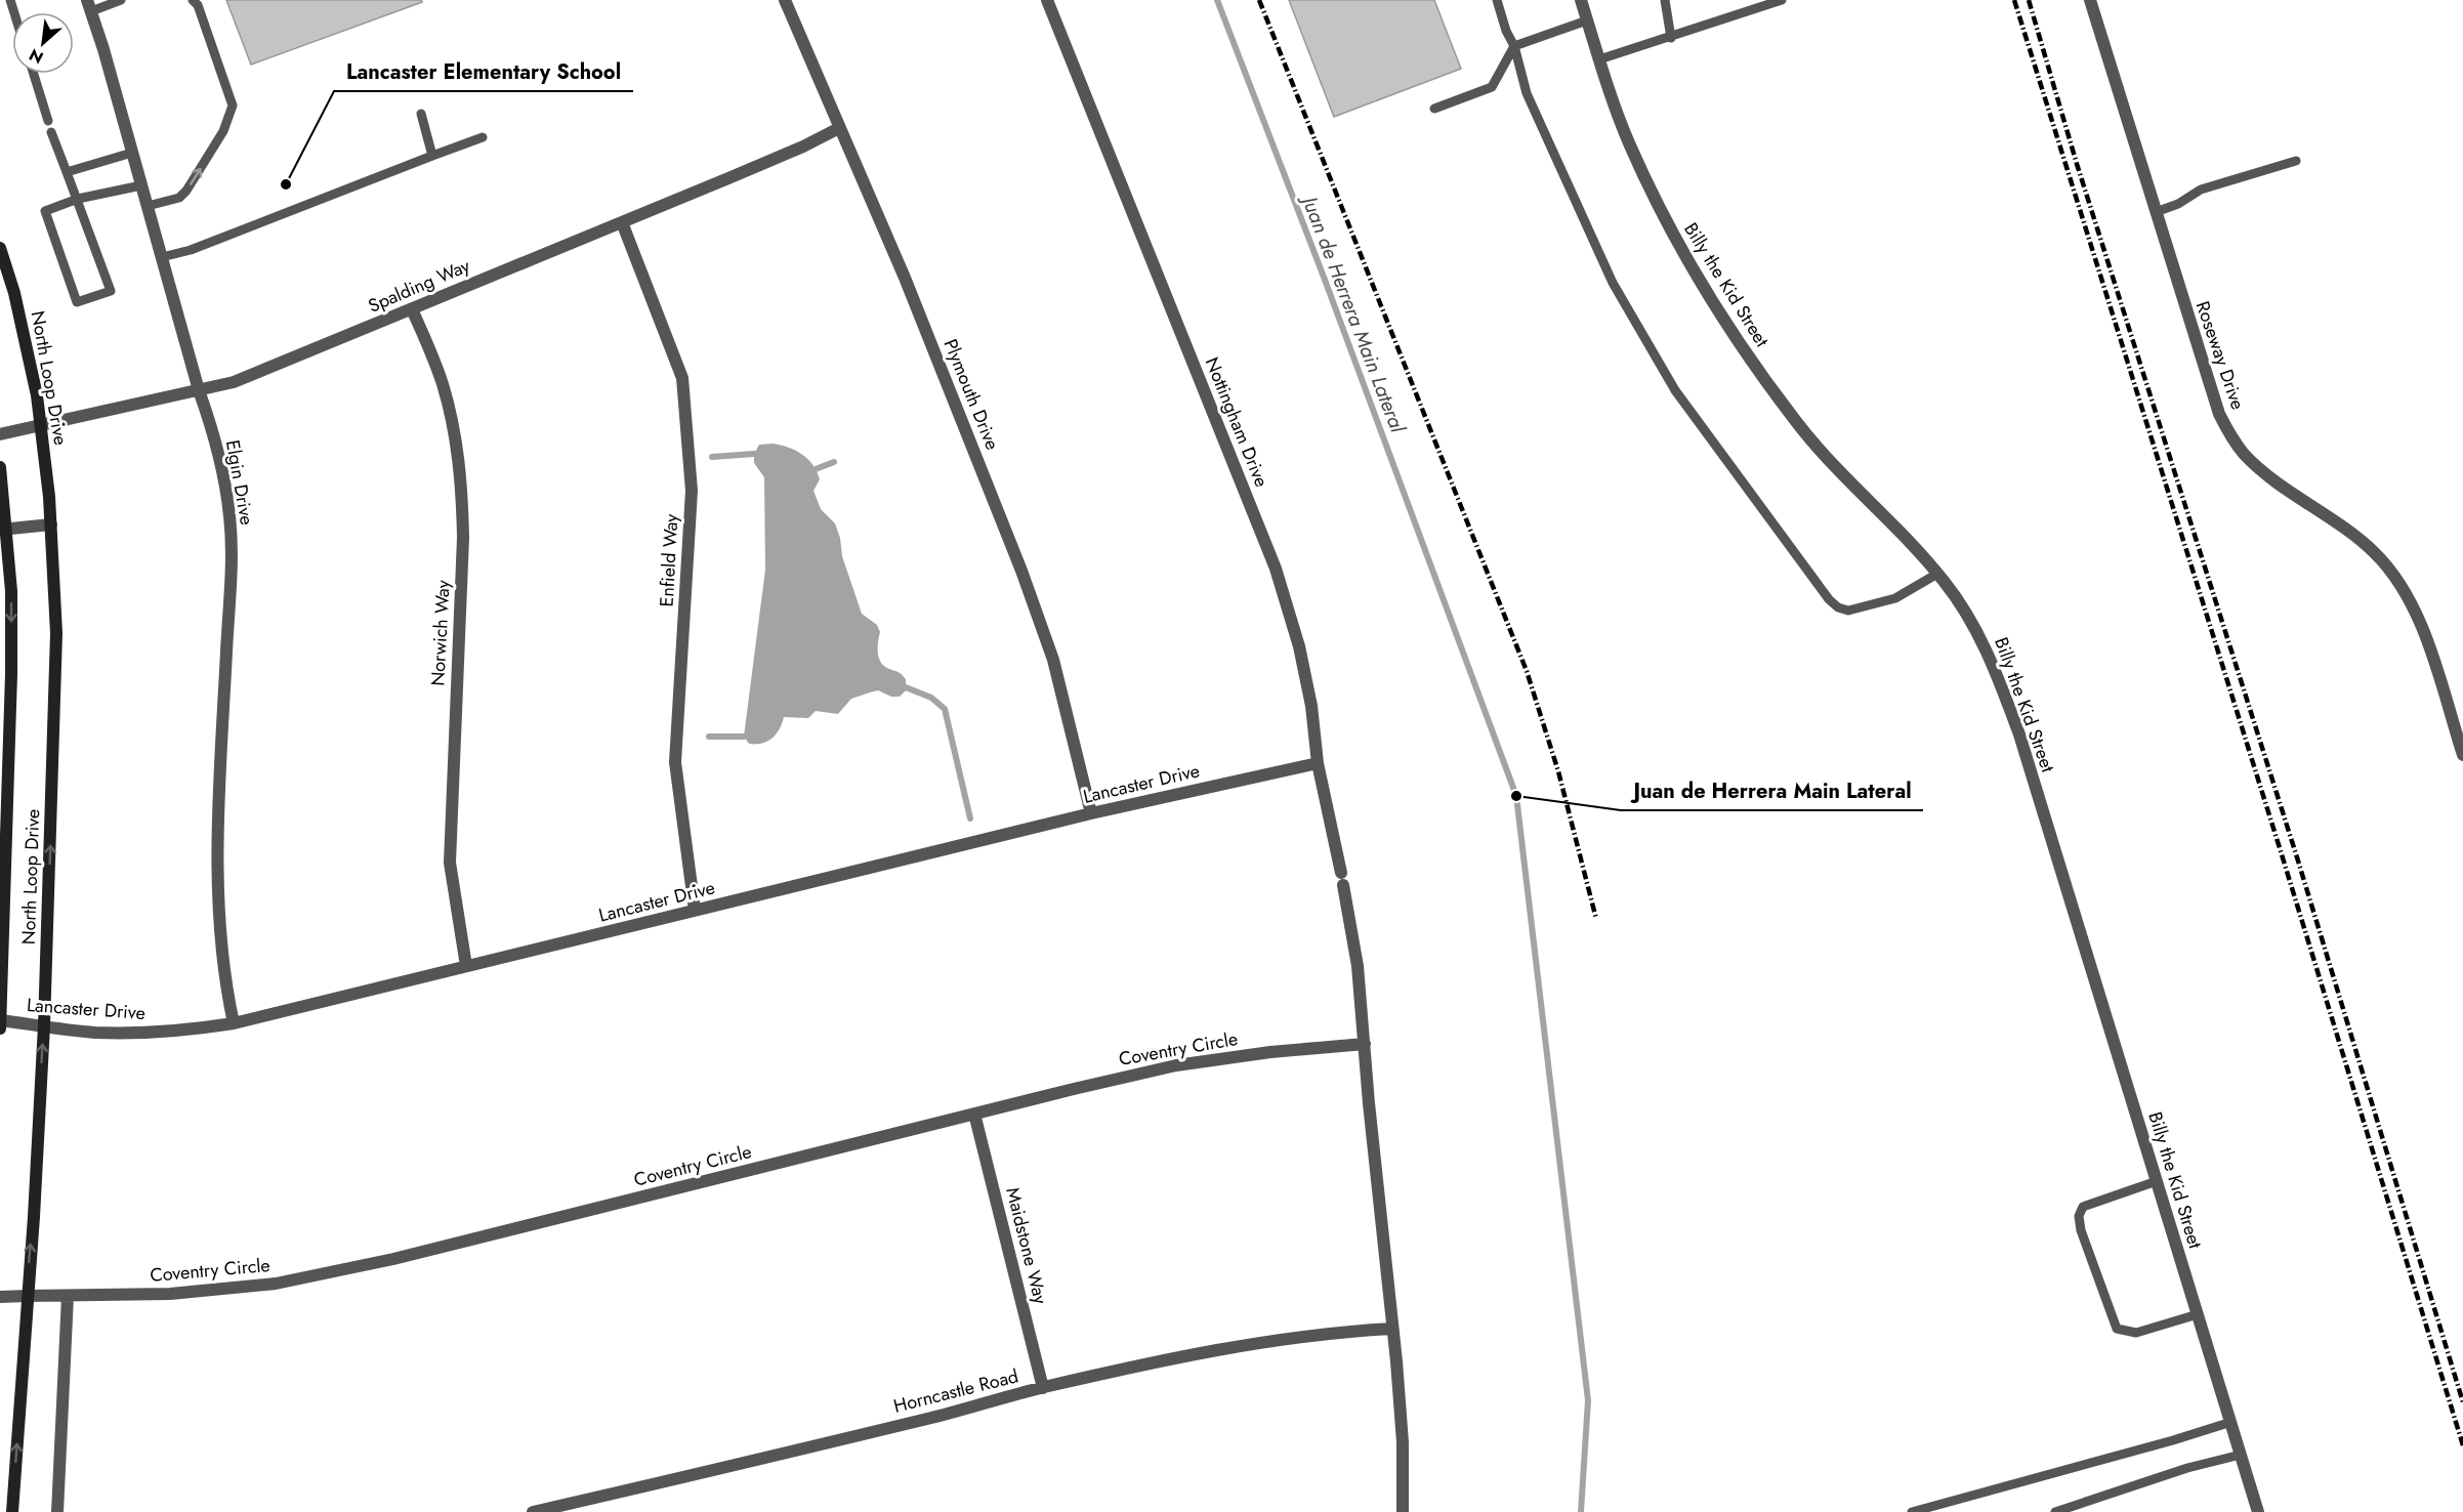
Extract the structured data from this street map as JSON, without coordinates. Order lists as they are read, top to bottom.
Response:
{
  "streets": {
    "main road": ["North Loop Drive"],
    "street": [
      "Billy the Kid Street",
      "Spalding Way",
      "Roseway Drive",
      "Plymouth Drive",
      "Nottingham Drive",
      "Elgin Drive",
      "Enfield Way",
      "Norwich Way",
      "Lancaster Drive",
      "Coventry Circle",
      "Maidstone Way",
      "Horncastle Road"
    ]
  },
  "crossings": [
    ["Spalding Way", "North Loop Drive"],
    ["Spalding Way", "Plymouth Drive"],
    ["Spalding Way", "Elgin Drive"],
    ["Spalding Way", "Enfield Way"],
    ["Spalding Way", "Norwich Way"],
    ["North Loop Drive", "Lancaster Drive"],
    ["North Loop Drive", "Coventry Circle"],
    ["Plymouth Drive", "Lancaster Drive"],
    ["Nottingham Drive", "Lancaster Drive"],
    ["Nottingham Drive", "Coventry Circle"],
    ["Elgin Drive", "Lancaster Drive"],
    ["Enfield Way", "Lancaster Drive"],
    ["Norwich Way", "Lancaster Drive"],
    ["Coventry Circle", "Maidstone Way"],
    ["Maidstone Way", "Horncastle Road"]
  ],
  "water": ["Juan de Herrera Main Lateral"],
  "places": ["Lancaster Elementary School", "Juan de Herrera Main Lateral"],
  "north": "bottom left"
}
